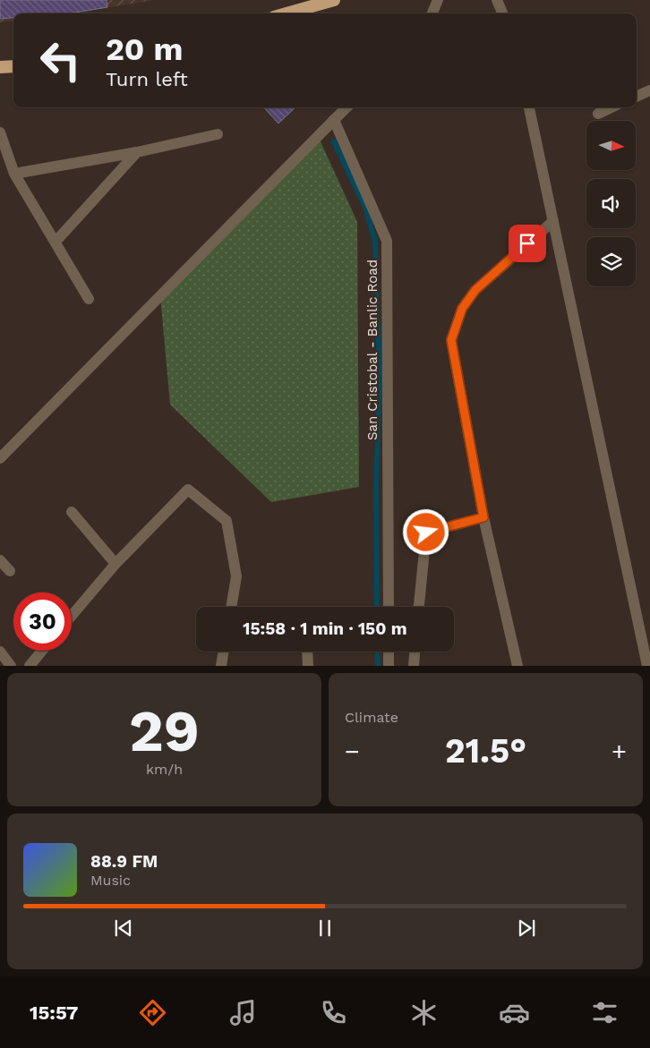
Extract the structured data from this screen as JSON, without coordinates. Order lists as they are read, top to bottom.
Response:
{
  "streets": {
    "street": ["San Cristobal - Banlic Road"]
  },
  "north": "right",
  "page": {
    "turn": ["20 m", "Turn left"],
    "limit": "30",
    "trip": "15:58 · 1 min · 150 m",
    "tile": [
      ["29", "km/h"],
      "Climate"
    ],
    "heat": ["−", "21.5°", "+"],
    "song": ["88.9 FM", "Music"],
    "tabs": "15:57"
  }
}
